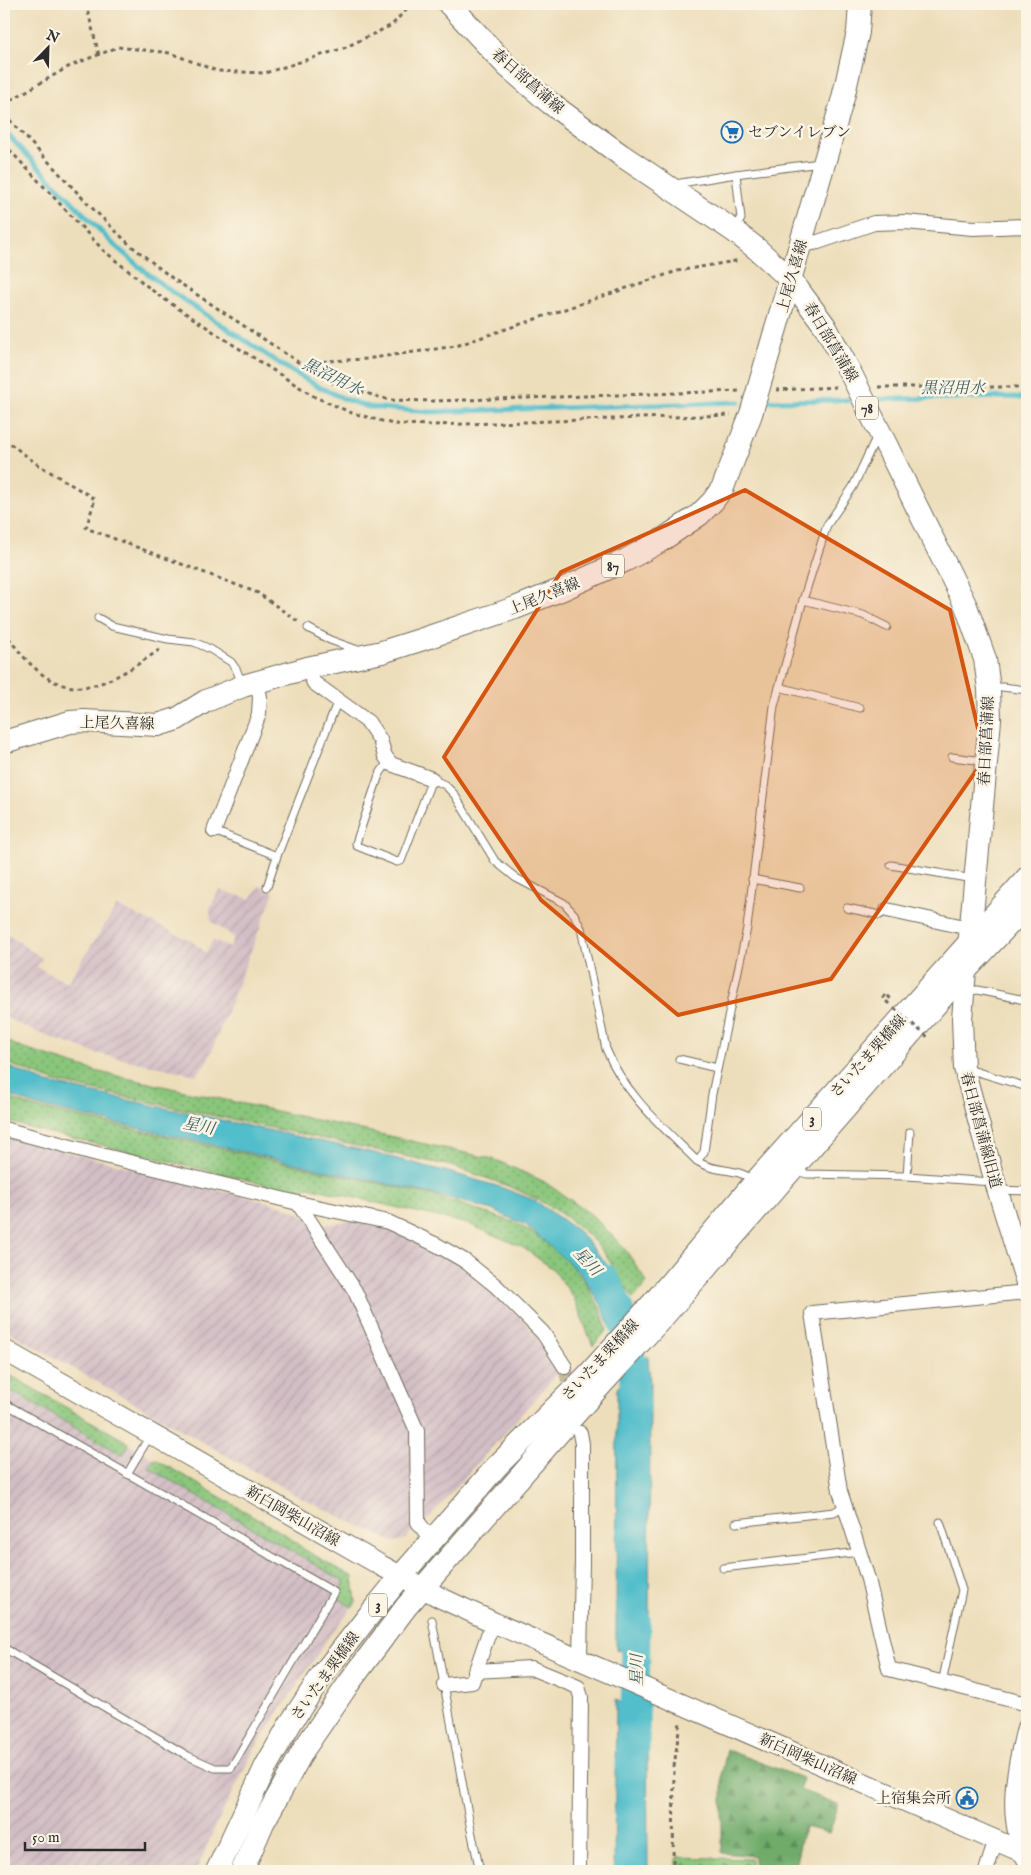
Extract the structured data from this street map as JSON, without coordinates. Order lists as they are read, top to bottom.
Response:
{
  "streets": {
    "main road": [
      "春日部菖蒲線",
      "上尾久喜線",
      "78",
      "87",
      "さいたま栗橋線",
      "3"
    ],
    "street": ["春日部菖蒲線旧道", "新白岡柴山沼線"]
  },
  "crossings": [
    ["春日部菖蒲線", "上尾久喜線"],
    ["春日部菖蒲線", "さいたま栗橋線"],
    ["春日部菖蒲線", "春日部菖蒲線旧道"],
    ["さいたま栗橋線", "春日部菖蒲線旧道"],
    ["さいたま栗橋線", "新白岡柴山沼線"]
  ],
  "water": ["黒沼用水", "星川"],
  "places": {
    "supermarket": ["セブンイレブン"],
    "public building": ["上宿集会所"]
  },
  "scale_bar": "50 m",
  "north": "top right"
}
